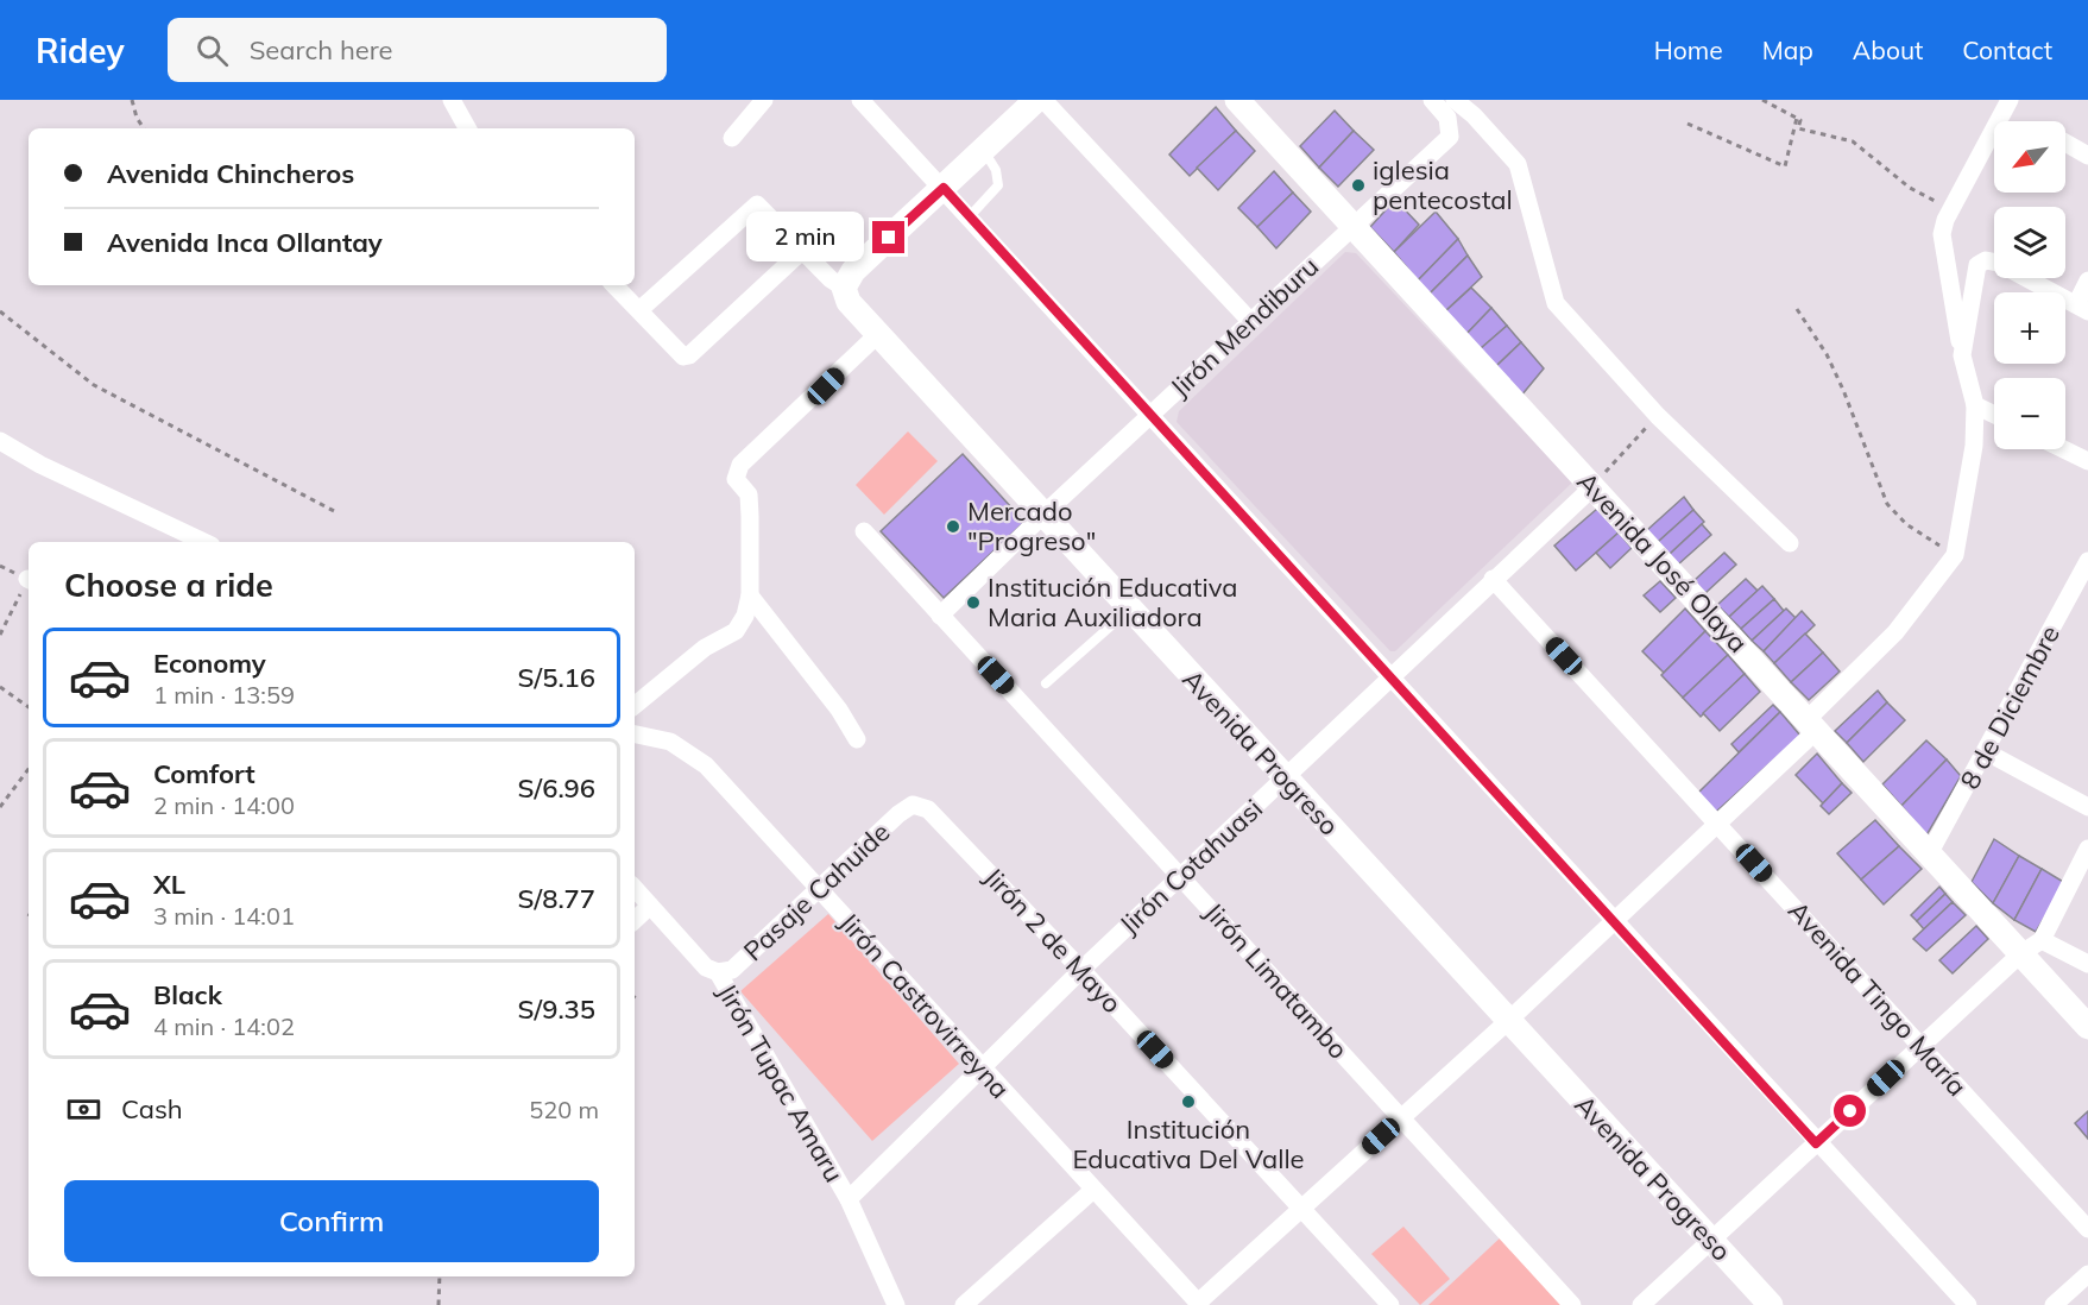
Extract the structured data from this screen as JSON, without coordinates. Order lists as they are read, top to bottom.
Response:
{
  "streets": {
    "street": [
      "Jirón Mendiburu",
      "Avenida José Olaya",
      "8 de Diciembre",
      "Avenida Progreso",
      "Jirón Cotahuasi",
      "Pasaje Cahuide",
      "Jirón 2 de Mayo",
      "Jirón Limatambo",
      "Avenida Tingo María",
      "Jirón Castrovirreyna",
      "Jirón Tupac Amaru"
    ]
  },
  "crossings": [
    ["Jirón Mendiburu", "Avenida José Olaya"],
    ["Jirón Mendiburu", "Avenida Progreso"],
    ["Jirón Mendiburu", "Jirón Limatambo"],
    ["Avenida José Olaya", "8 de Diciembre"],
    ["Avenida José Olaya", "Jirón Cotahuasi"],
    ["Avenida Progreso", "Jirón Cotahuasi"],
    ["Jirón Cotahuasi", "Jirón 2 de Mayo"],
    ["Jirón Cotahuasi", "Jirón Limatambo"],
    ["Jirón Cotahuasi", "Avenida Tingo María"],
    ["Jirón Cotahuasi", "Jirón Castrovirreyna"],
    ["Jirón Cotahuasi", "Jirón Tupac Amaru"],
    ["Pasaje Cahuide", "Jirón 2 de Mayo"],
    ["Pasaje Cahuide", "Jirón Castrovirreyna"],
    ["Pasaje Cahuide", "Jirón Tupac Amaru"]
  ],
  "places": [
    "iglesia pentecostal",
    "Mercado \"Progreso\"",
    "Institución Educativa Maria Auxiliadora",
    "Institución Educativa Del Valle"
  ],
  "north": "bottom left",
  "page": {
    "header": "Ridey",
    "search": "Search here",
    "nav": [
      "Home",
      "Map",
      "About",
      "Contact"
    ],
    "map_buttons": ["+", "−"],
    "banner": ["Avenida Chincheros", "Avenida Inca Ollantay"],
    "bubble": "2 min",
    "heading": "Choose a ride",
    "list": [
      {
        "name": "Economy",
        "note": "1 min · 13:59",
        "value": "S/5.16"
      },
      {
        "name": "Comfort",
        "note": "2 min · 14:00",
        "value": "S/6.96"
      },
      {
        "name": "XL",
        "note": "3 min · 14:01",
        "value": "S/8.77"
      },
      {
        "name": "Black",
        "note": "4 min · 14:02",
        "value": "S/9.35"
      }
    ],
    "pay": ["Cash", "520 m"],
    "buttons": "Confirm"
  }
}
